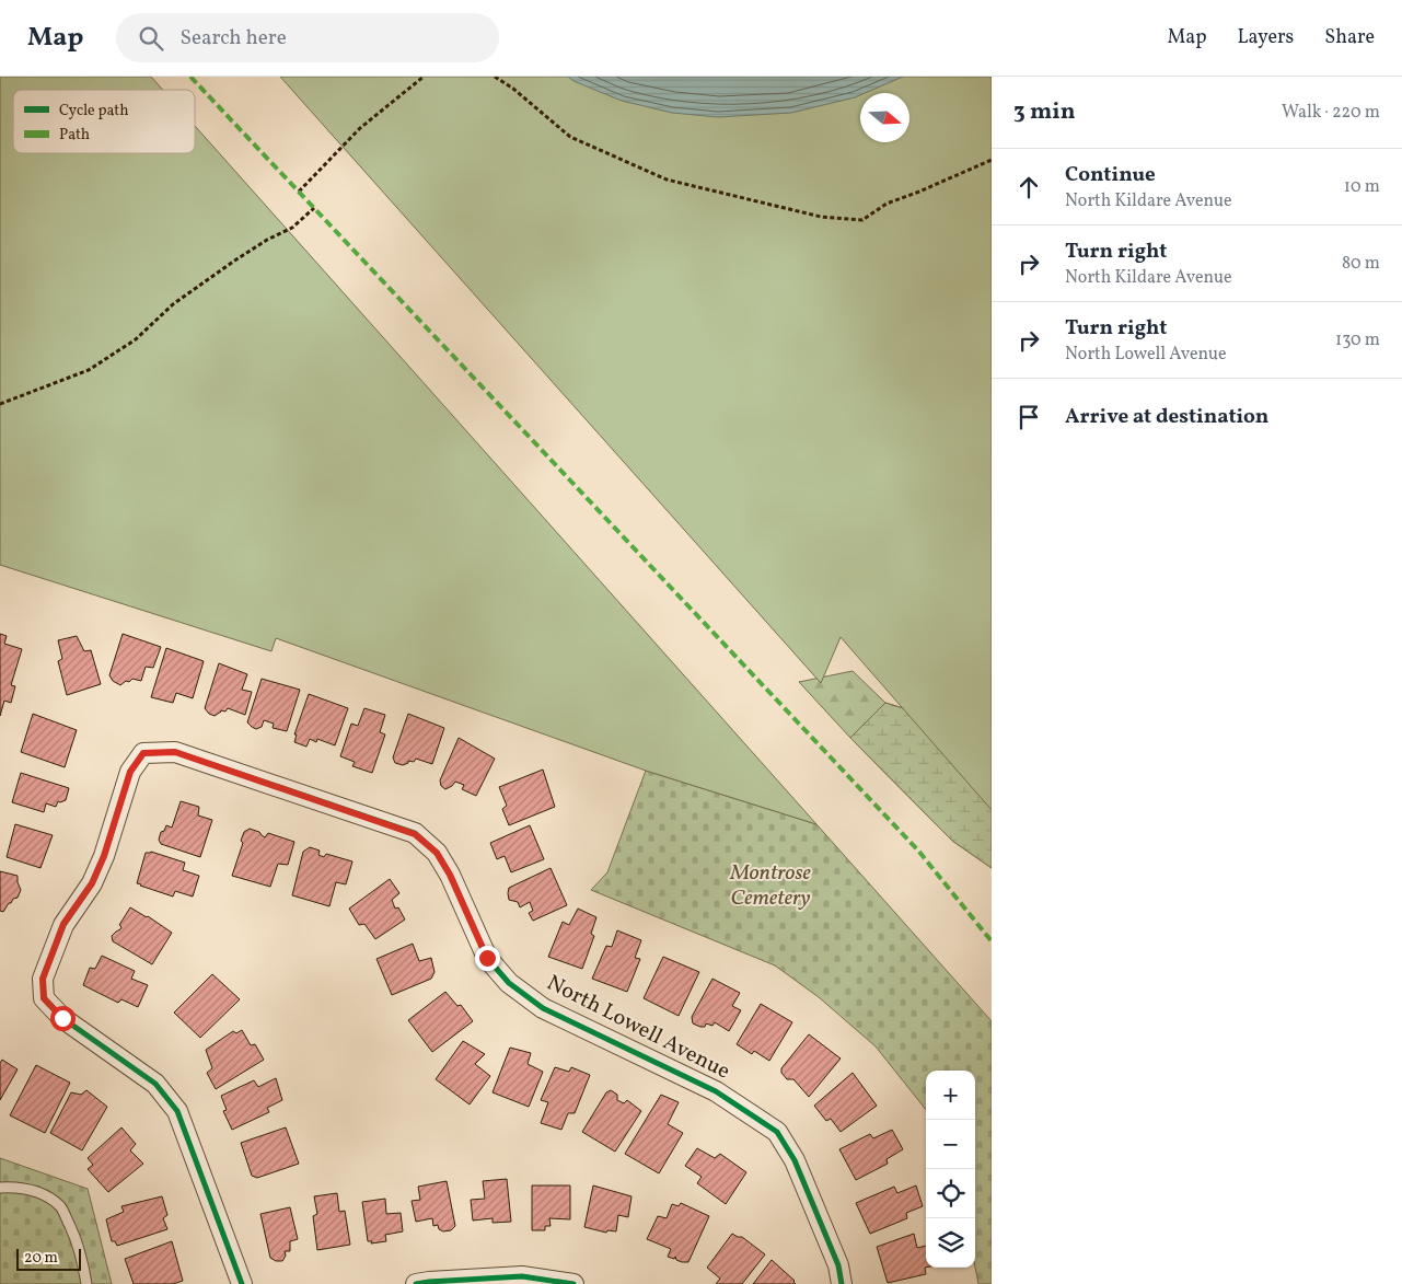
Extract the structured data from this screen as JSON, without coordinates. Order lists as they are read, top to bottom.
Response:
{
  "streets": {
    "street": ["North Lowell Avenue"]
  },
  "parks": ["Montrose Cemetery"],
  "legend": ["Cycle path", "Path"],
  "scale_bar": "20 m",
  "north": "right",
  "page": {
    "header": "Map",
    "search": "Search here",
    "nav": ["Map", "Layers", "Share"],
    "heading": ["3 min", "Walk · 220 m"],
    "list": [
      ["Continue", "North Kildare Avenue", "10 m"],
      ["Turn right", "North Kildare Avenue", "80 m"],
      ["Turn right", "North Lowell Avenue", "130 m"],
      "Arrive at destination"
    ],
    "map_buttons": ["+", "−"],
    "scale": "20 m"
  }
}
